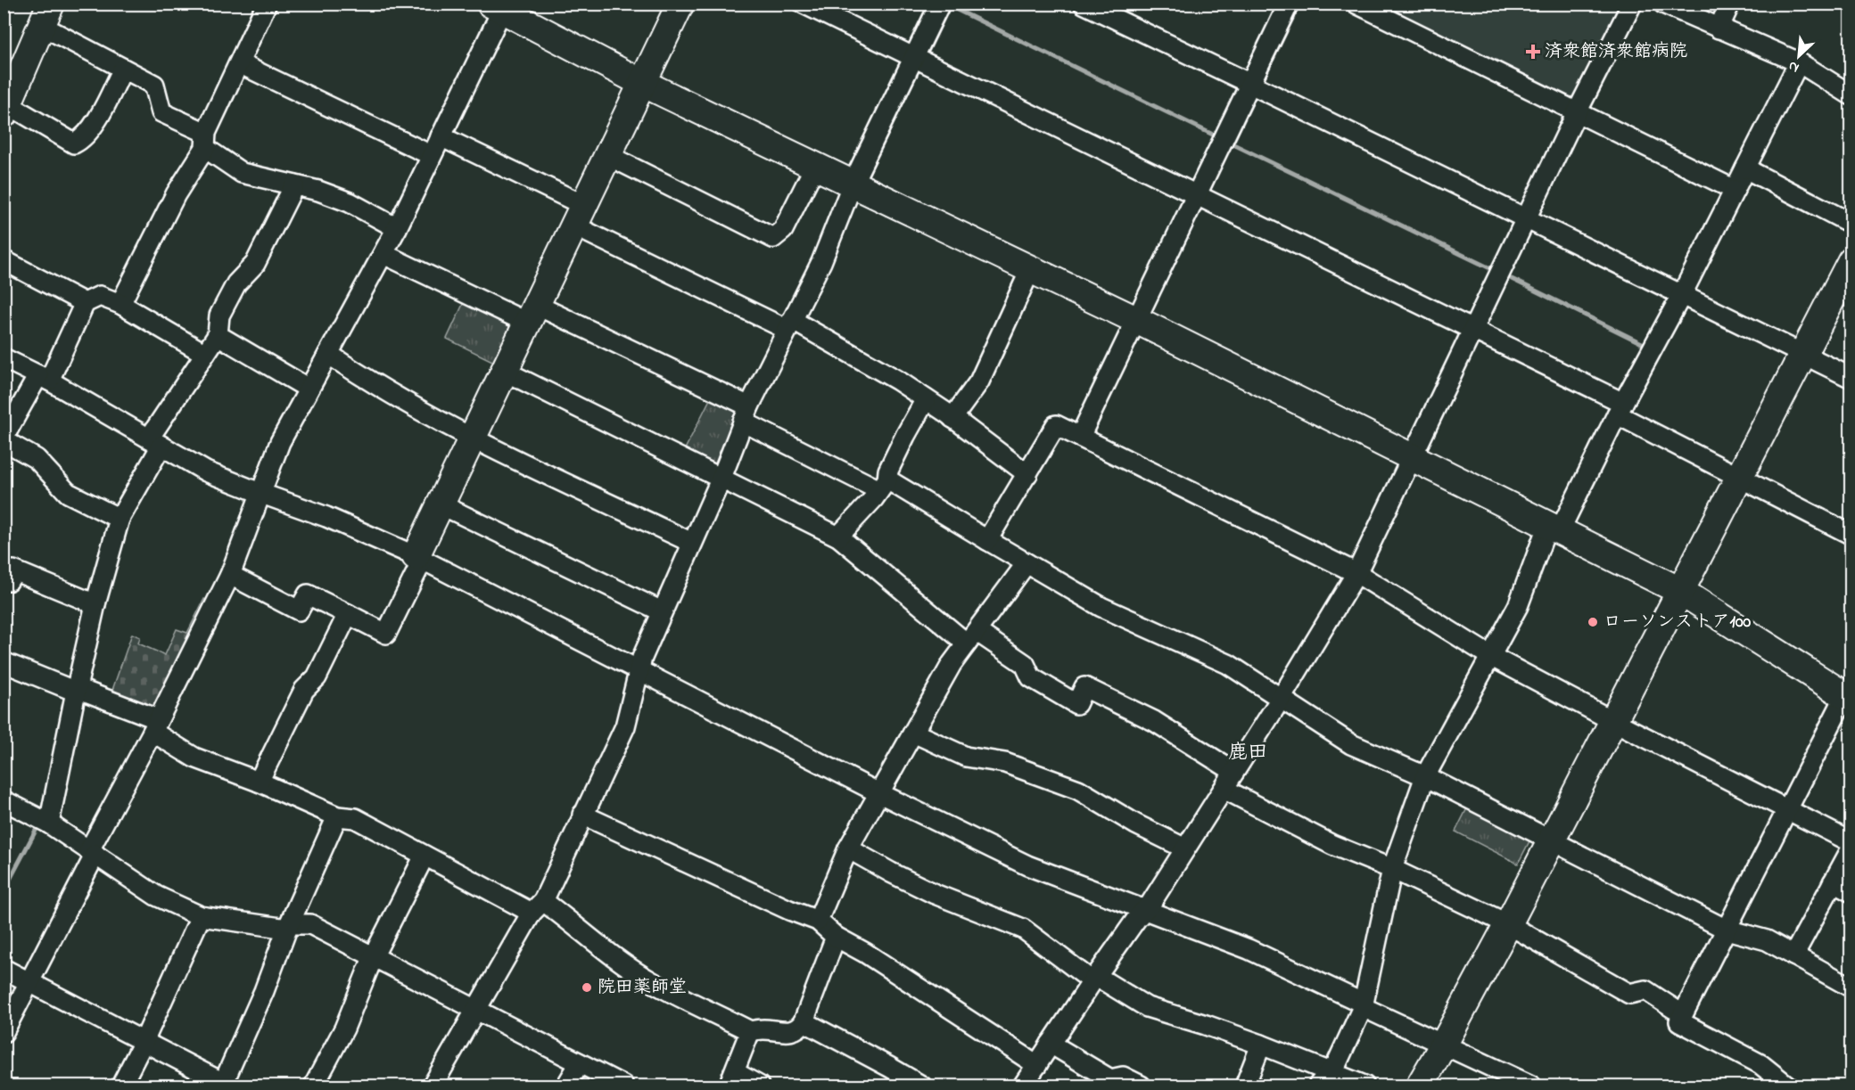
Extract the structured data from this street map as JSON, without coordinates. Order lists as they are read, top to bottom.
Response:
{
  "districts": ["鹿田"],
  "places": {
    "health": ["済衆館済衆館病院"],
    "other": ["ローソンストア100", "院田薬師堂"]
  },
  "north": "bottom left"
}
